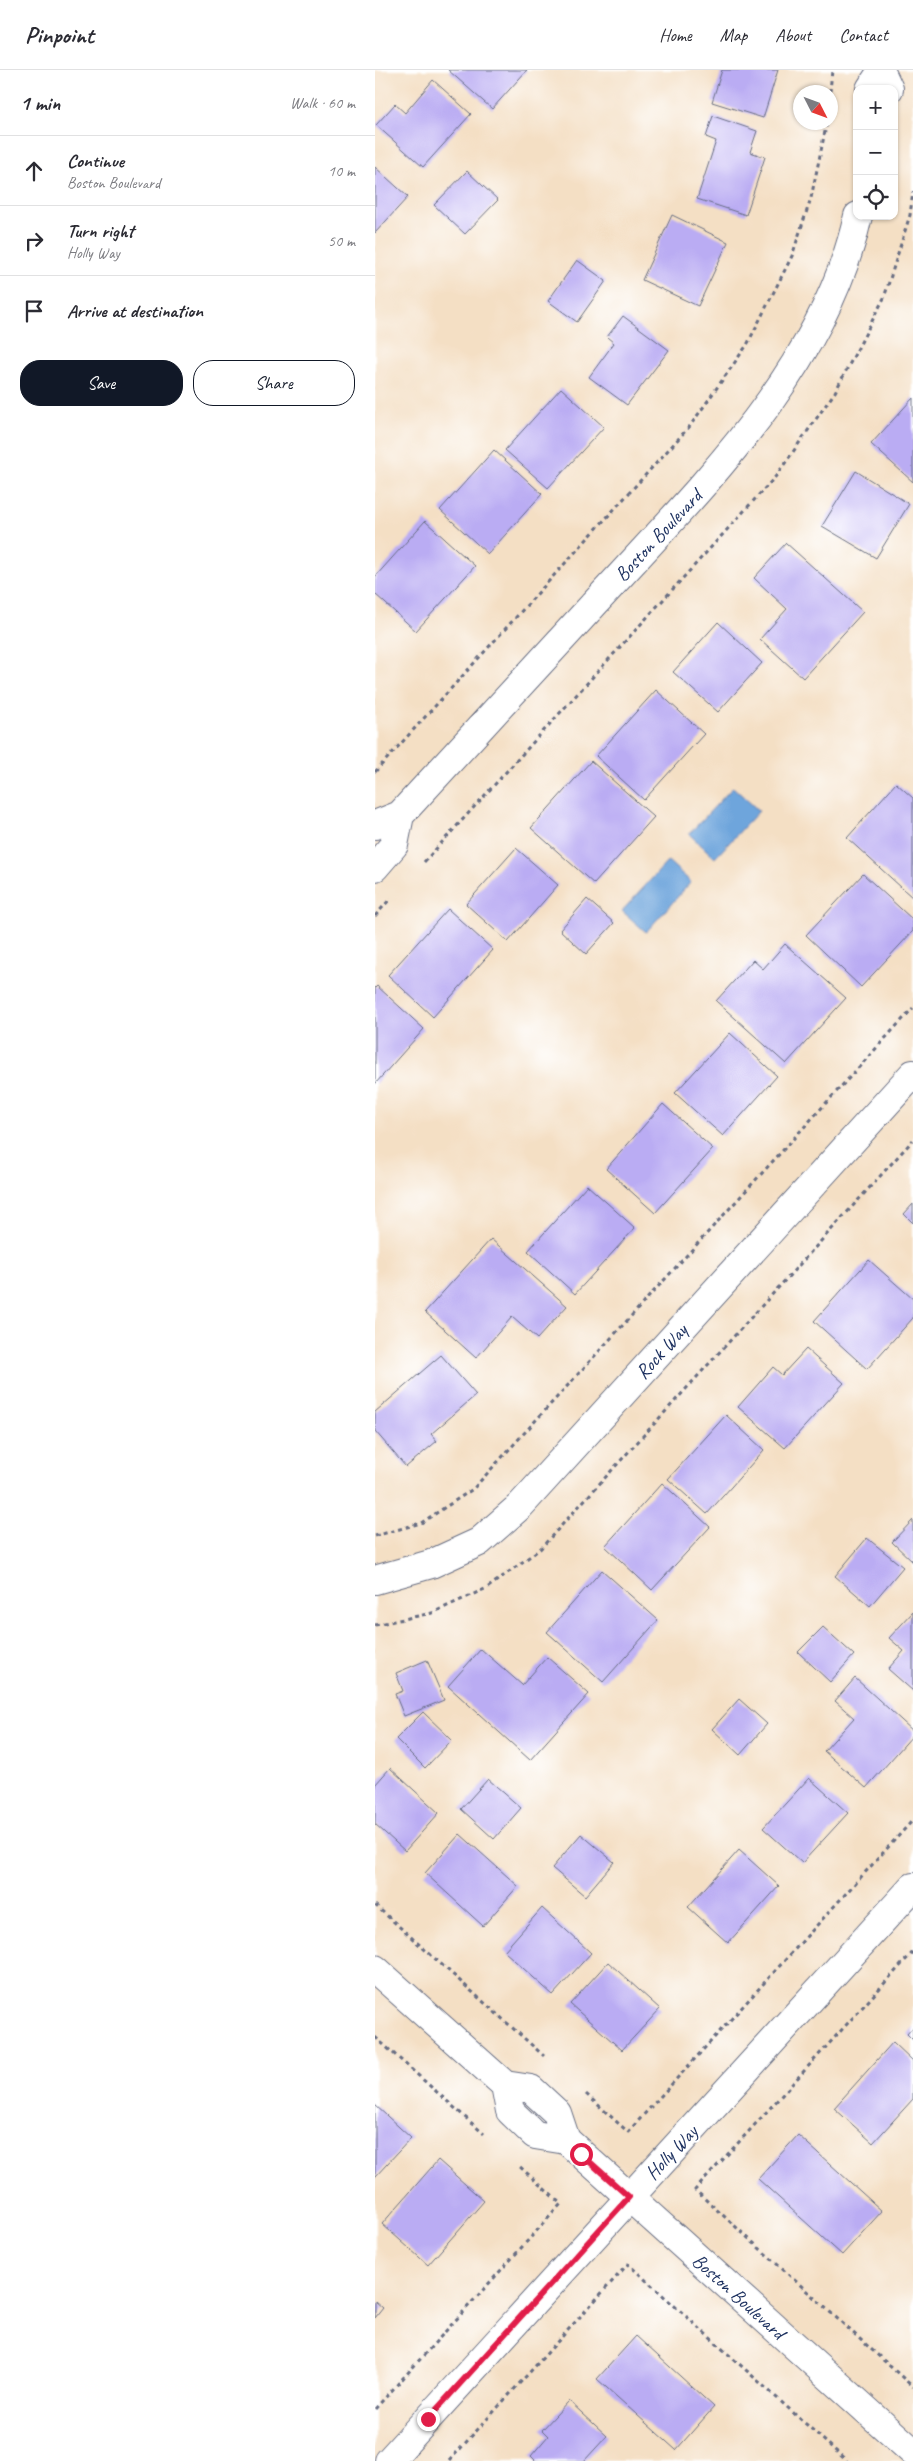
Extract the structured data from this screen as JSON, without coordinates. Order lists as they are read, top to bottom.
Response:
{
  "streets": {
    "street": ["Boston Boulevard", "Rock Way", "Holly Way"]
  },
  "crossings": [
    ["Boston Boulevard", "Holly Way"]
  ],
  "north": "bottom right",
  "page": {
    "header": "Pinpoint",
    "nav": [
      "Home",
      "Map",
      "About",
      "Contact"
    ],
    "heading": ["1 min", "Walk · 60 m"],
    "map_buttons": ["+", "−"],
    "list": [
      ["Continue", "Boston Boulevard", "10 m"],
      ["Turn right", "Holly Way", "50 m"],
      "Arrive at destination"
    ],
    "buttons": ["Save", "Share"]
  }
}
